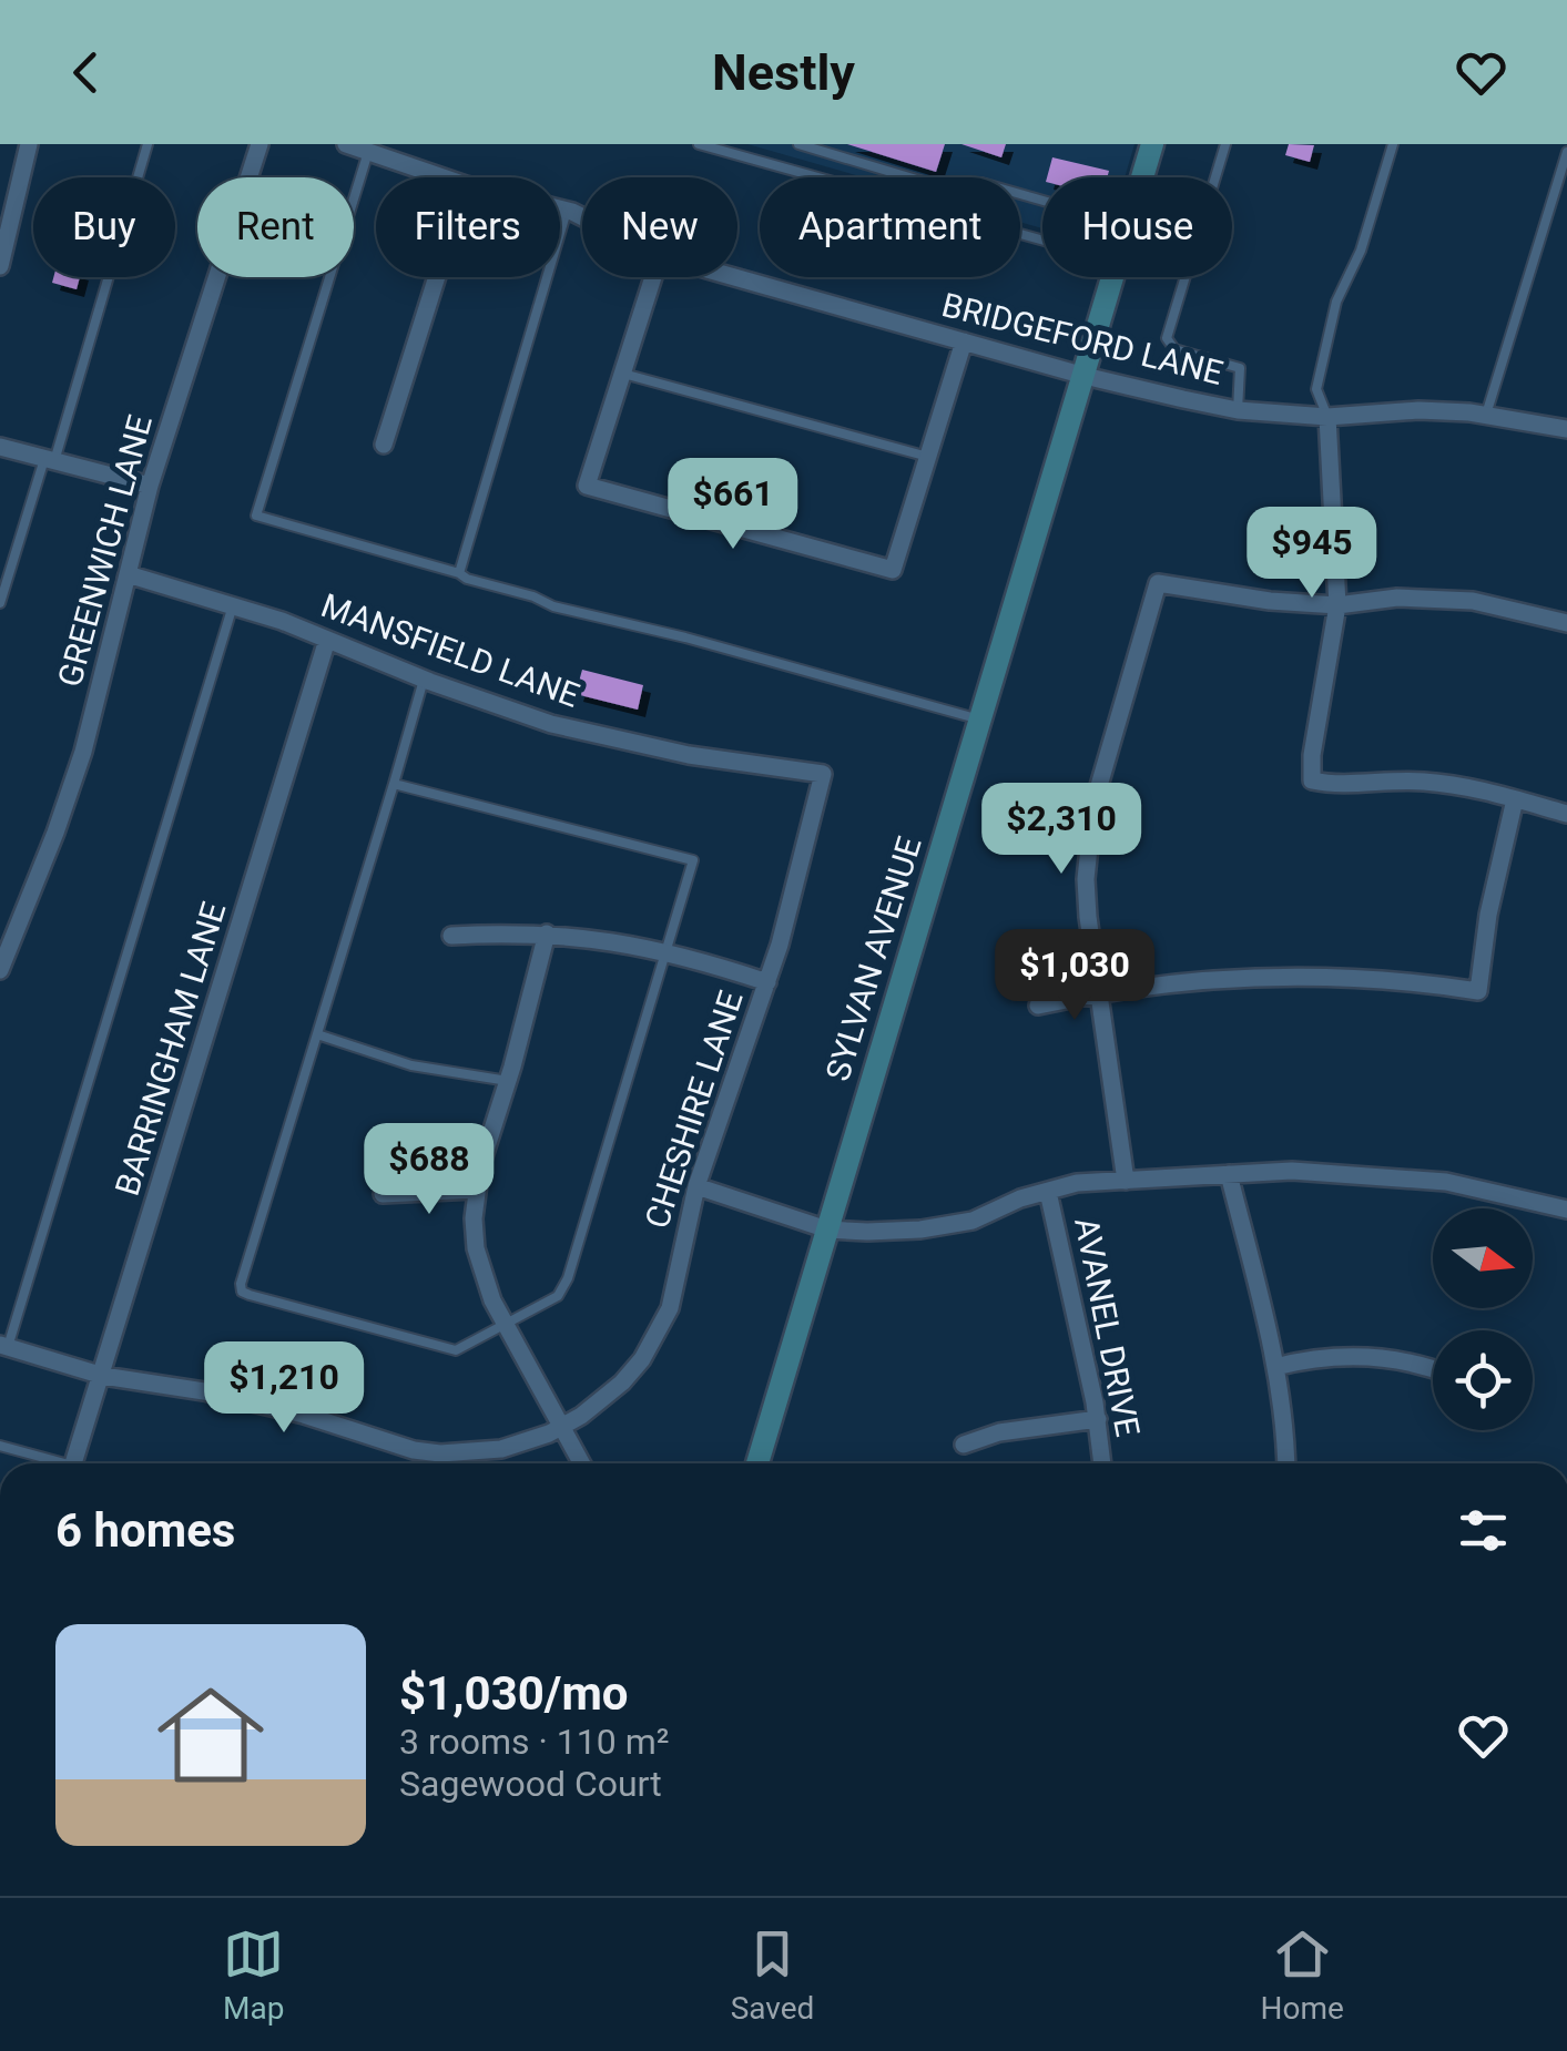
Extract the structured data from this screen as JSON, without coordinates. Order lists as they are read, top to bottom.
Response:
{
  "streets": {
    "main road": ["SYLVAN AVENUE"],
    "street": [
      "BRIDGEFORD LANE",
      "GREENWICH LANE",
      "MANSFIELD LANE",
      "BARRINGHAM LANE",
      "CHESHIRE LANE",
      "AVANEL DRIVE"
    ]
  },
  "crossings": [
    ["BRIDGEFORD LANE", "SYLVAN AVENUE"],
    ["GREENWICH LANE", "MANSFIELD LANE"],
    ["MANSFIELD LANE", "BARRINGHAM LANE"],
    ["MANSFIELD LANE", "CHESHIRE LANE"],
    ["BARRINGHAM LANE", "CHESHIRE LANE"]
  ],
  "north": "right",
  "page": {
    "header": "Nestly",
    "chip": [
      "Buy",
      "Rent",
      "Filters",
      "New",
      "Apartment",
      "House"
    ],
    "price": [
      "$661",
      "$945",
      "$2,310",
      "$1,030",
      "$688",
      "$1,210"
    ],
    "heading": "6 homes",
    "list": [
      {
        "name": "$1,030/mo",
        "note": "3 rooms · 110 m² · Sagewood Court"
      }
    ],
    "tabs": ["Map", "Saved", "Home"]
  }
}
